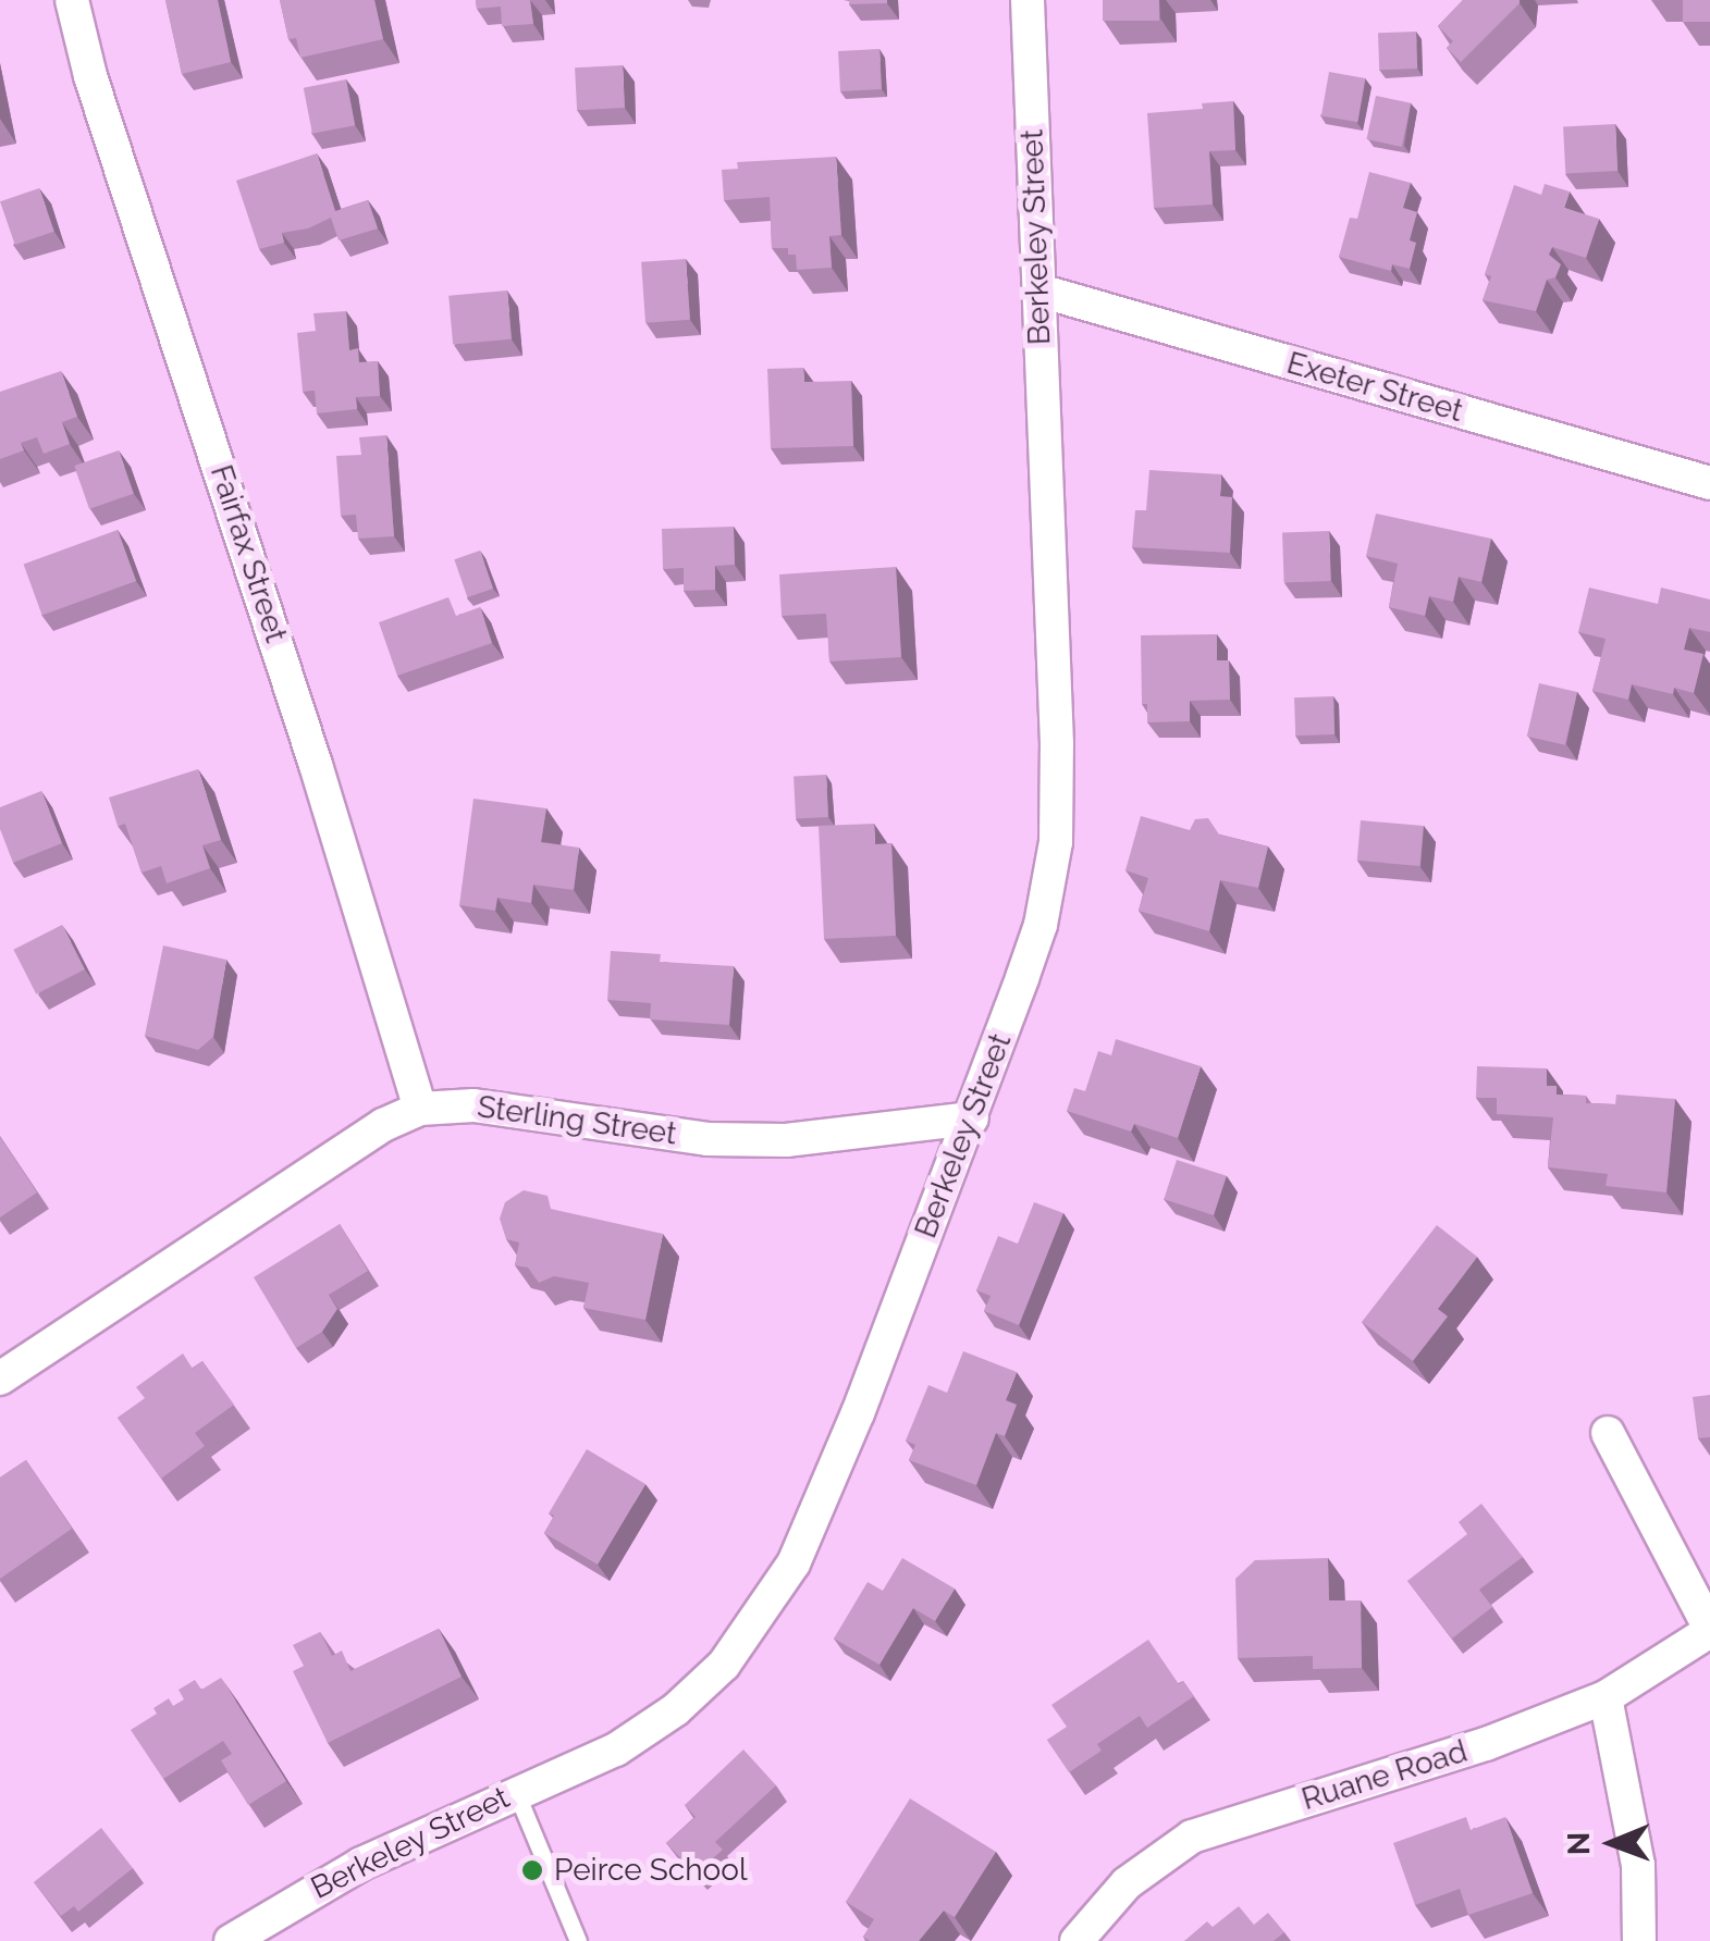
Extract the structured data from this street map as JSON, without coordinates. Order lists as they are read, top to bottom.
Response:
{
  "streets": {
    "street": [
      "Berkeley Street",
      "Exeter Street",
      "Fairfax Street",
      "Sterling Street",
      "Ruane Road"
    ]
  },
  "crossings": [
    ["Berkeley Street", "Exeter Street"],
    ["Berkeley Street", "Sterling Street"],
    ["Fairfax Street", "Sterling Street"]
  ],
  "places": ["Peirce School"],
  "north": "left"
}
